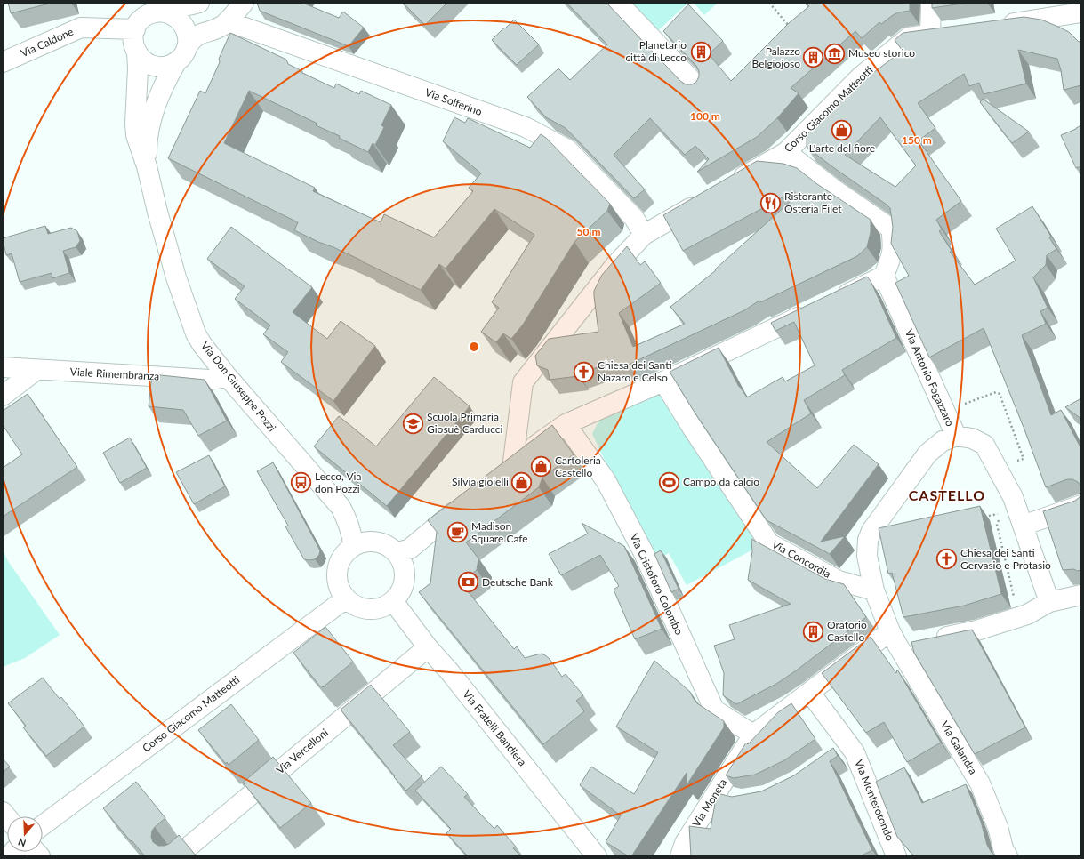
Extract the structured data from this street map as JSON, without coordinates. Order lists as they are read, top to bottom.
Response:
{
  "streets": {
    "street": [
      "Via Caldone",
      "Via Solferino",
      "Corso Giacomo Matteotti",
      "Viale Rimembranza",
      "Via Antonio Fogazzaro",
      "Via Don Giuseppe Pozzi",
      "Via Concordia",
      "Via Cristoforo Colombo",
      "Via Fratelli Bandiera",
      "Via Galandra",
      "Via Vercelloni",
      "Via Monterotondo",
      "Via Moneta"
    ]
  },
  "crossings": [
    ["Via Caldone", "Via Don Giuseppe Pozzi"],
    ["Via Solferino", "Via Don Giuseppe Pozzi"],
    ["Corso Giacomo Matteotti", "Via Don Giuseppe Pozzi"],
    ["Corso Giacomo Matteotti", "Via Fratelli Bandiera"],
    ["Viale Rimembranza", "Via Don Giuseppe Pozzi"],
    ["Via Antonio Fogazzaro", "Via Concordia"],
    ["Via Antonio Fogazzaro", "Via Galandra"],
    ["Via Antonio Fogazzaro", "Via Moneta"],
    ["Via Don Giuseppe Pozzi", "Via Fratelli Bandiera"],
    ["Via Cristoforo Colombo", "Via Moneta"],
    ["Via Fratelli Bandiera", "Via Vercelloni"],
    ["Via Galandra", "Via Moneta"],
    ["Via Monterotondo", "Via Moneta"]
  ],
  "districts": ["CASTELLO"],
  "places": {
    "building": ["Planetario città di Lecco", "Palazzo Belgiojoso", "Oratorio Castello"],
    "museum": ["Museo storico"],
    "shop": ["L'arte del fiore", "Cartoleria Castello", "Silvia gioielli"],
    "restaurant": ["Ristorante Osteria Filet"],
    "church": ["Chiesa dei Santi Nazaro e Celso", "Chiesa dei Santi Gervasio e Protasio"],
    "school or university": ["Scuola Primaria Giosuè Carducci"],
    "sports": ["Campo da calcio"],
    "bus stop": ["Lecco, Via don Pozzi"],
    "cafe": ["Madison Square Cafe"],
    "bank": ["Deutsche Bank"]
  },
  "north": "bottom",
  "rings": ["100 m", "150 m", "50 m"]
}
